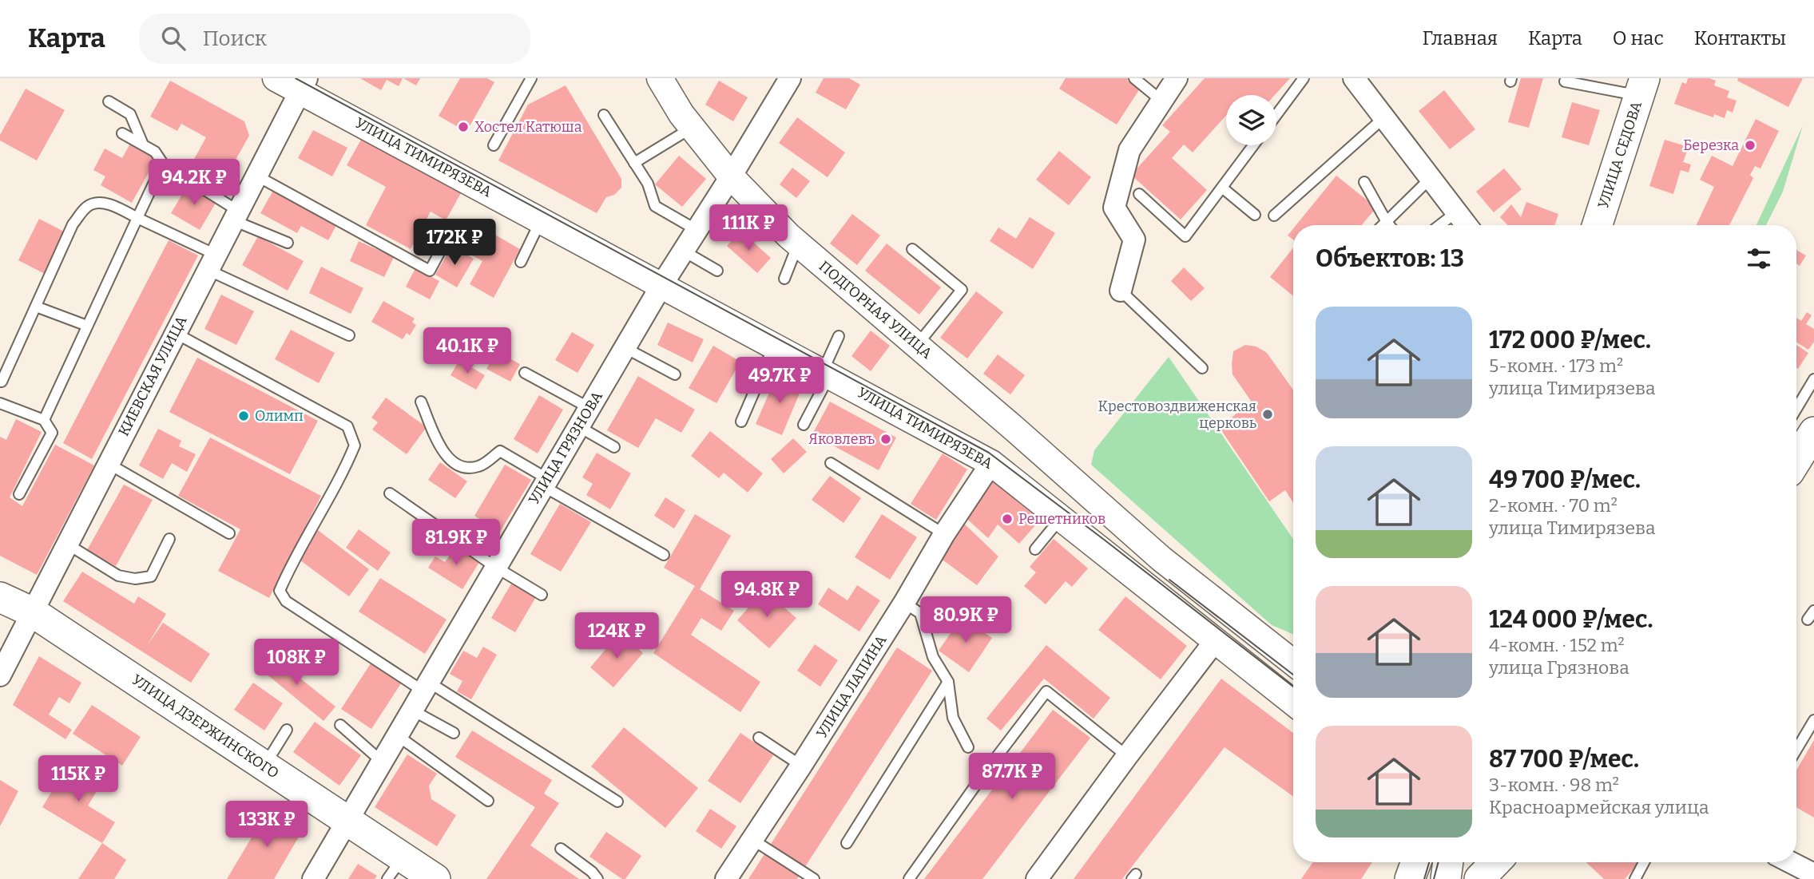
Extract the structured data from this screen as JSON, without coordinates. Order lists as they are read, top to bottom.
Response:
{
  "streets": {
    "main road": ["УЛИЦА СЕДОВА", "УЛИЦА ДЗЕРЖИНСКОГО"],
    "street": [
      "УЛИЦА ТИМИРЯЗЕВА",
      "ПОДГОРНАЯ УЛИЦА",
      "КИЕВСКАЯ УЛИЦА",
      "УЛИЦА ГРЯЗНОВА",
      "УЛИЦА ЛАПИНА"
    ]
  },
  "crossings": [
    ["УЛИЦА ТИМИРЯЗЕВА", "КИЕВСКАЯ УЛИЦА"],
    ["УЛИЦА ТИМИРЯЗЕВА", "УЛИЦА ГРЯЗНОВА"],
    ["УЛИЦА ТИМИРЯЗЕВА", "УЛИЦА ЛАПИНА"],
    ["ПОДГОРНАЯ УЛИЦА", "УЛИЦА ГРЯЗНОВА"],
    ["КИЕВСКАЯ УЛИЦА", "УЛИЦА ДЗЕРЖИНСКОГО"],
    ["УЛИЦА ГРЯЗНОВА", "УЛИЦА ДЗЕРЖИНСКОГО"]
  ],
  "places": [
    "Хостел Катюша",
    "Березка",
    "Крестовоздвиженская церковь",
    "Олимп",
    "Яковлевъ",
    "Решетников"
  ],
  "page": {
    "header": "Карта",
    "search": "Поиск",
    "nav": [
      "Главная",
      "Карта",
      "О нас",
      "Контакты"
    ],
    "price": [
      "94.2K ₽",
      "111K ₽",
      "172K ₽",
      "40.1K ₽",
      "49.7K ₽",
      "81.9K ₽",
      "94.8K ₽",
      "80.9K ₽",
      "124K ₽",
      "108K ₽",
      "87.7K ₽",
      "115K ₽",
      "133K ₽"
    ],
    "heading": "Объектов: 13",
    "list": [
      {
        "name": "172 000 ₽/мес.",
        "note": "5-комн. · 173 m² · улица Тимирязева"
      },
      {
        "name": "49 700 ₽/мес.",
        "note": "2-комн. · 70 m² · улица Тимирязева"
      },
      {
        "name": "124 000 ₽/мес.",
        "note": "4-комн. · 152 m² · улица Грязнова"
      },
      {
        "name": "87 700 ₽/мес.",
        "note": "3-комн. · 98 m² · Красноармейская улица"
      }
    ]
  }
}
